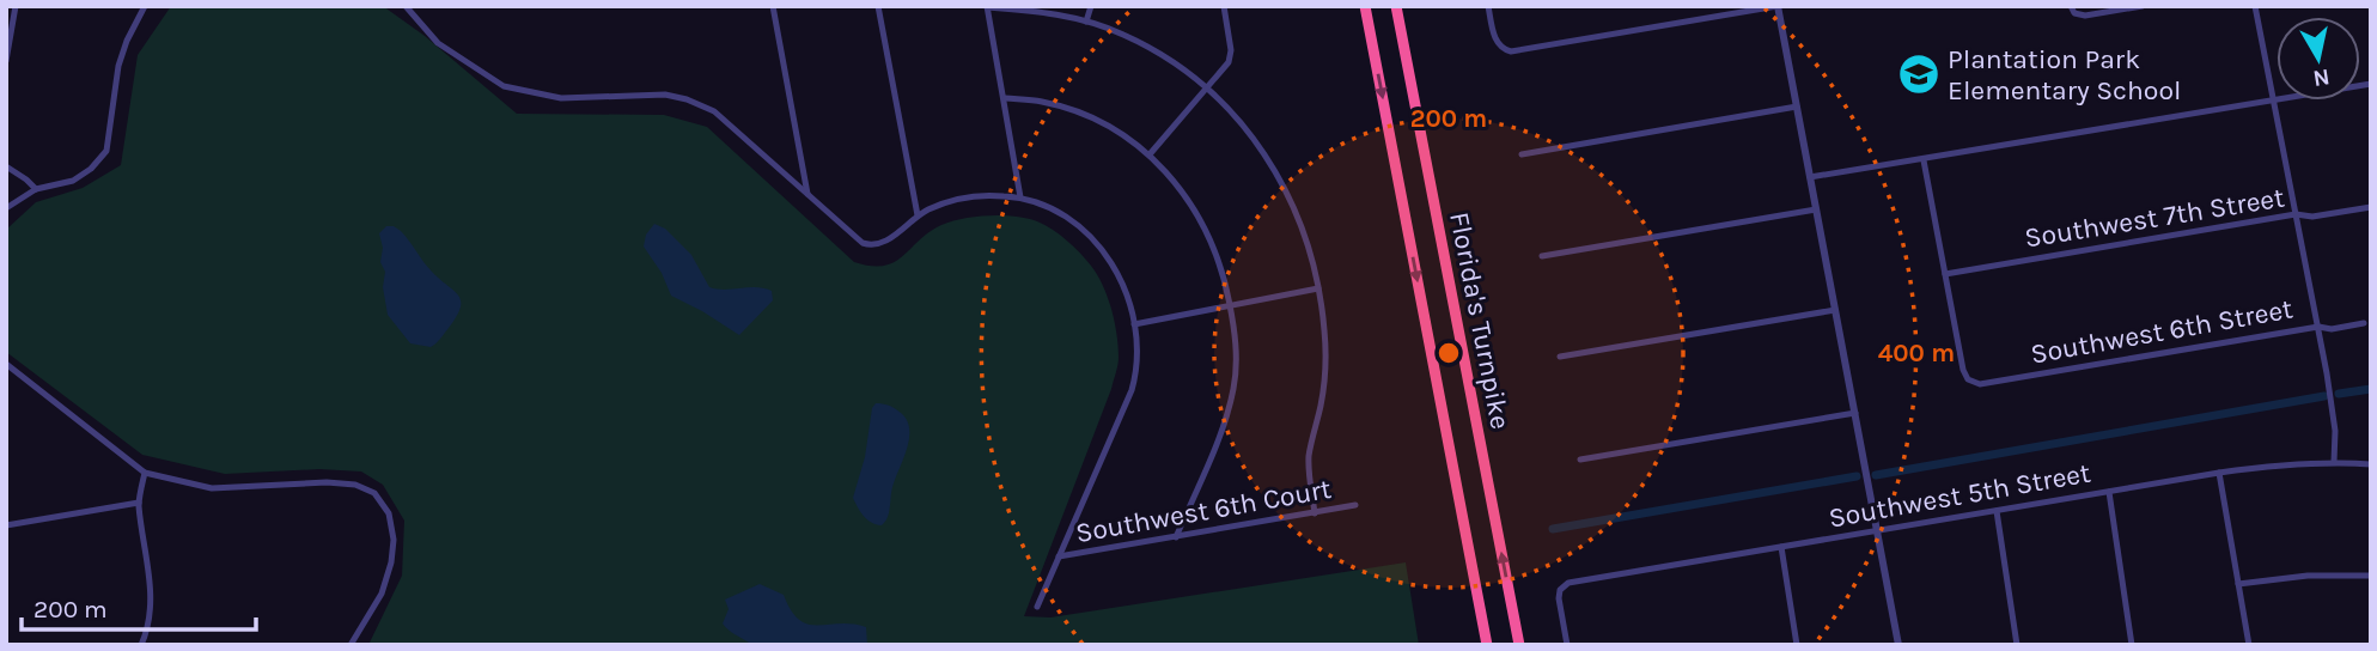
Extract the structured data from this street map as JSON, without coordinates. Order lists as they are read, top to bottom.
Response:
{
  "streets": {
    "highway": ["Florida's Turnpike"],
    "street": [
      "Southwest 7th Street",
      "Southwest 6th Street",
      "Southwest 5th Street",
      "Southwest 6th Court"
    ]
  },
  "crossings": [
    ["Southwest 7th Street", "Southwest 6th Street"]
  ],
  "places": {
    "school or university": ["Plantation Park Elementary School"]
  },
  "scale_bar": "200 m",
  "north": "bottom",
  "rings": ["200 m", "400 m"]
}
